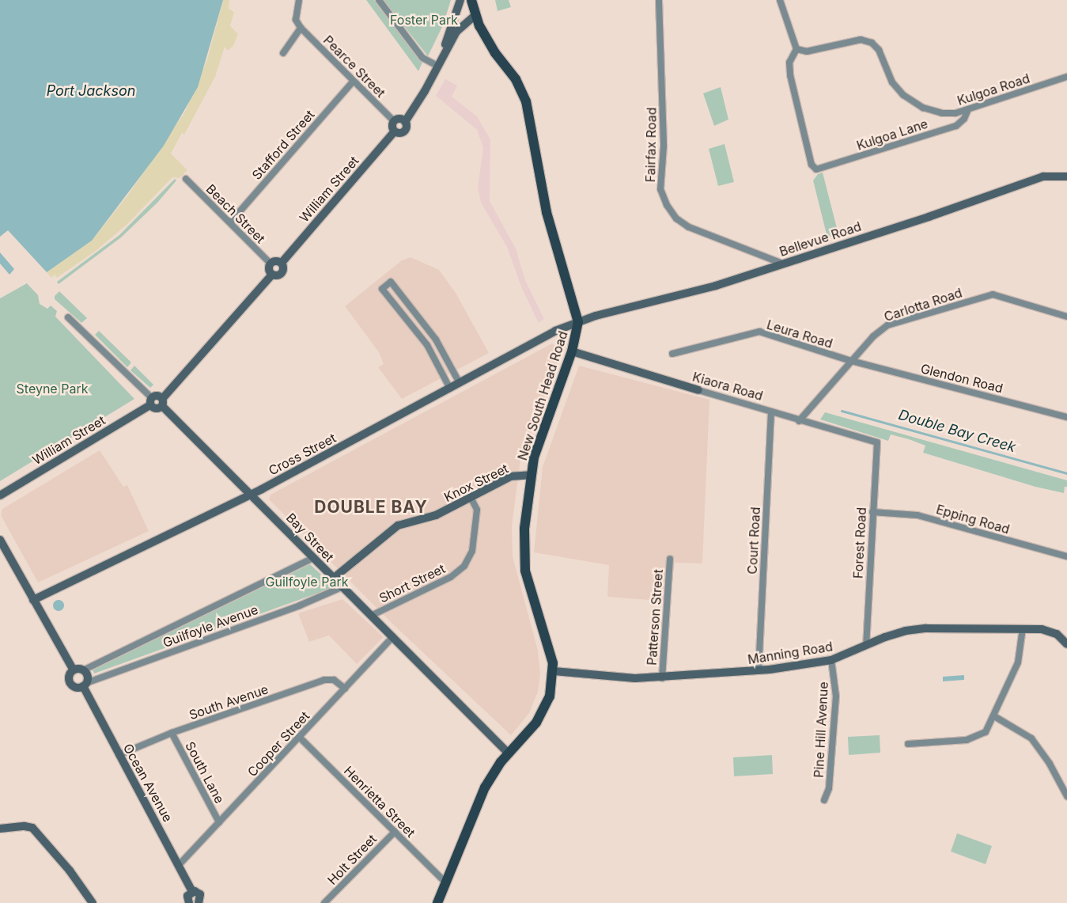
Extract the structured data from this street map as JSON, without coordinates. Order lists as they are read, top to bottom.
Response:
{
  "streets": {
    "main road": ["New South Head Road"],
    "street": [
      "Pearce Street",
      "Kulgoa Road",
      "Kulgoa Lane",
      "Stafford Street",
      "Fairfax Road",
      "William Street",
      "Beach Street",
      "Bellevue Road",
      "Carlotta Road",
      "Leura Road",
      "Glendon Road",
      "Kiaora Road",
      "Cross Street",
      "Knox Street",
      "Epping Road",
      "Bay Street",
      "Court Road",
      "Forest Road",
      "Short Street",
      "Patterson Street",
      "Guilfoyle Avenue",
      "Manning Road",
      "South Avenue",
      "Pine Hill Avenue",
      "Cooper Street",
      "South Lane",
      "Ocean Avenue",
      "Henrietta Street",
      "Holt Street"
    ]
  },
  "crossings": [
    ["Pearce Street", "Stafford Street"],
    ["Pearce Street", "William Street"],
    ["Kulgoa Road", "Kulgoa Lane"],
    ["Stafford Street", "Beach Street"],
    ["Fairfax Road", "Bellevue Road"],
    ["William Street", "Beach Street"],
    ["Bellevue Road", "New South Head Road"],
    ["Bellevue Road", "Cross Street"],
    ["Carlotta Road", "Leura Road"],
    ["Carlotta Road", "Glendon Road"],
    ["Carlotta Road", "Kiaora Road"],
    ["Leura Road", "Glendon Road"],
    ["Kiaora Road", "New South Head Road"],
    ["Kiaora Road", "Court Road"],
    ["Kiaora Road", "Forest Road"],
    ["New South Head Road", "Cross Street"],
    ["New South Head Road", "Knox Street"],
    ["New South Head Road", "Bay Street"],
    ["New South Head Road", "Manning Road"],
    ["New South Head Road", "Henrietta Street"],
    ["Cross Street", "Bay Street"],
    ["Knox Street", "Bay Street"],
    ["Knox Street", "Short Street"],
    ["Epping Road", "Forest Road"],
    ["Bay Street", "Short Street"],
    ["Bay Street", "Guilfoyle Avenue"],
    ["Bay Street", "Cooper Street"],
    ["Court Road", "Manning Road"],
    ["Forest Road", "Manning Road"],
    ["Patterson Street", "Manning Road"],
    ["Guilfoyle Avenue", "Ocean Avenue"],
    ["Manning Road", "Pine Hill Avenue"],
    ["South Avenue", "Cooper Street"],
    ["South Avenue", "South Lane"],
    ["South Avenue", "Ocean Avenue"],
    ["Cooper Street", "South Lane"],
    ["Cooper Street", "Ocean Avenue"],
    ["Cooper Street", "Henrietta Street"],
    ["Henrietta Street", "Holt Street"]
  ],
  "districts": ["DOUBLE BAY"],
  "water": ["Port Jackson", "Double Bay Creek"],
  "parks": ["Foster Park", "Steyne Park", "Guilfoyle Park"]
}
